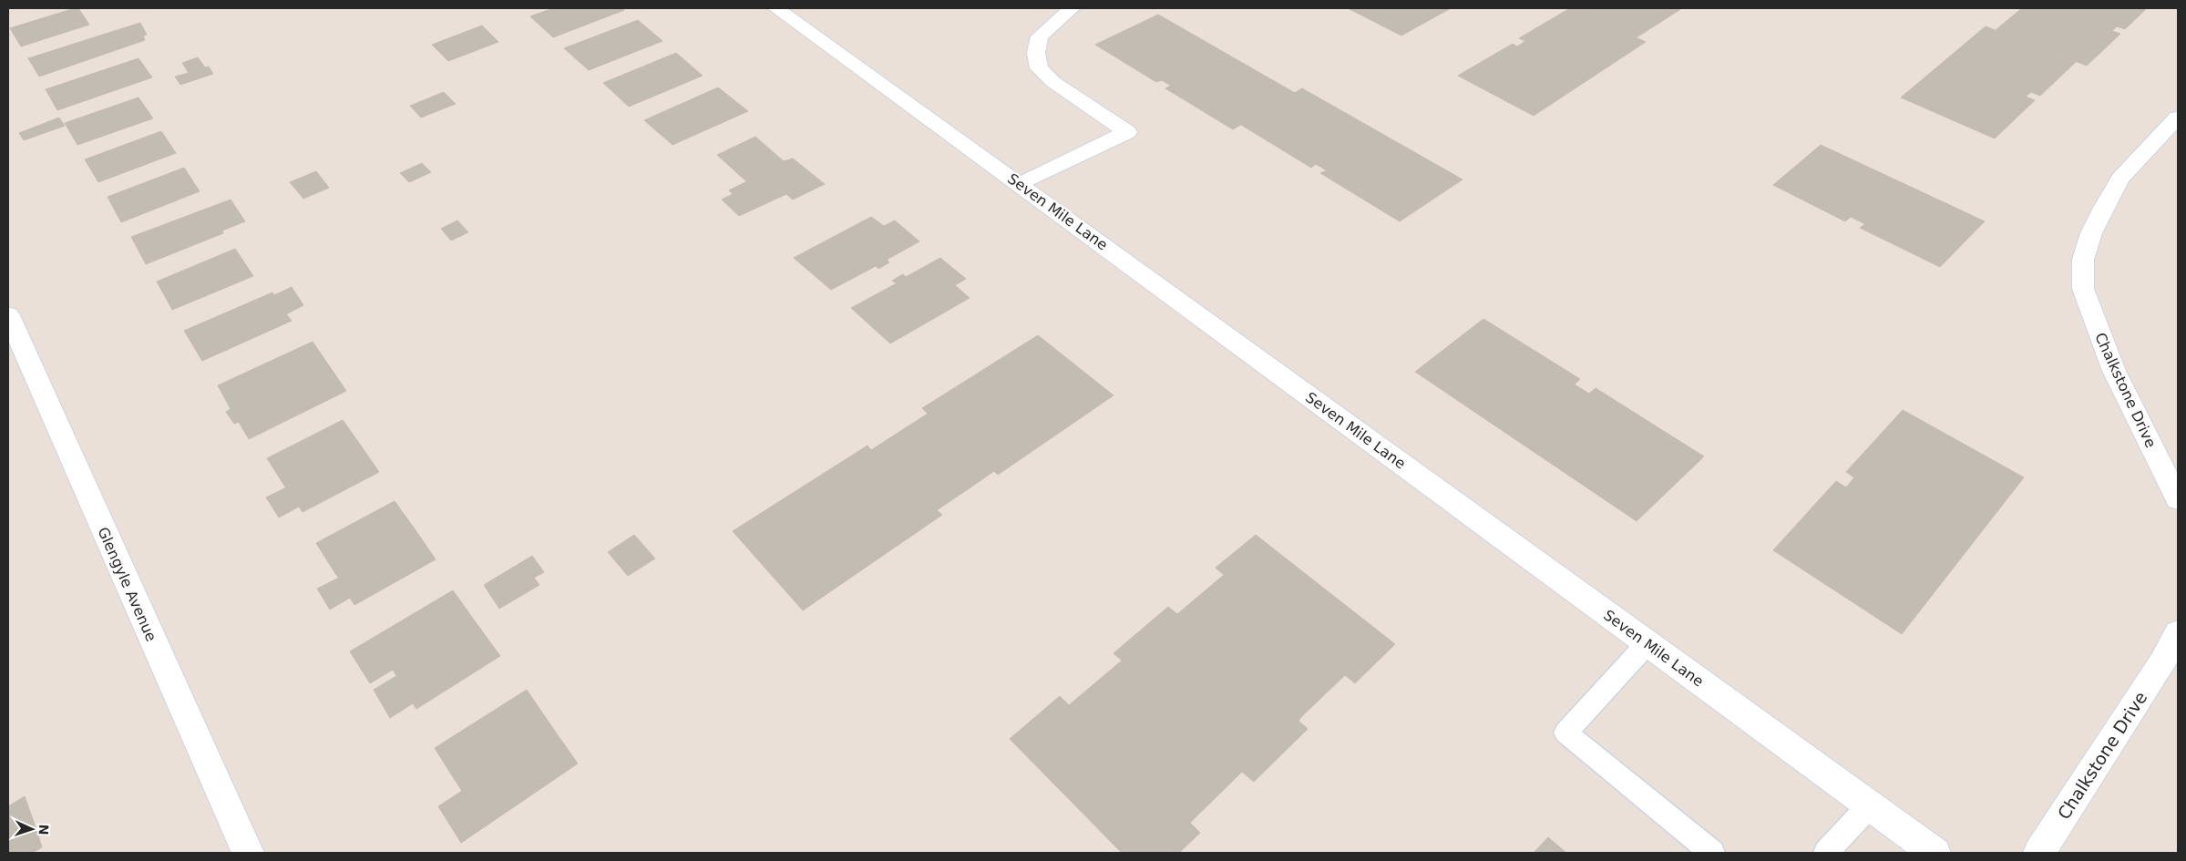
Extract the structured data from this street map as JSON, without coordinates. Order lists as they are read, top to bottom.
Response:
{
  "streets": {
    "street": ["Seven Mile Lane", "Chalkstone Drive", "Glengyle Avenue"]
  },
  "north": "right"
}
